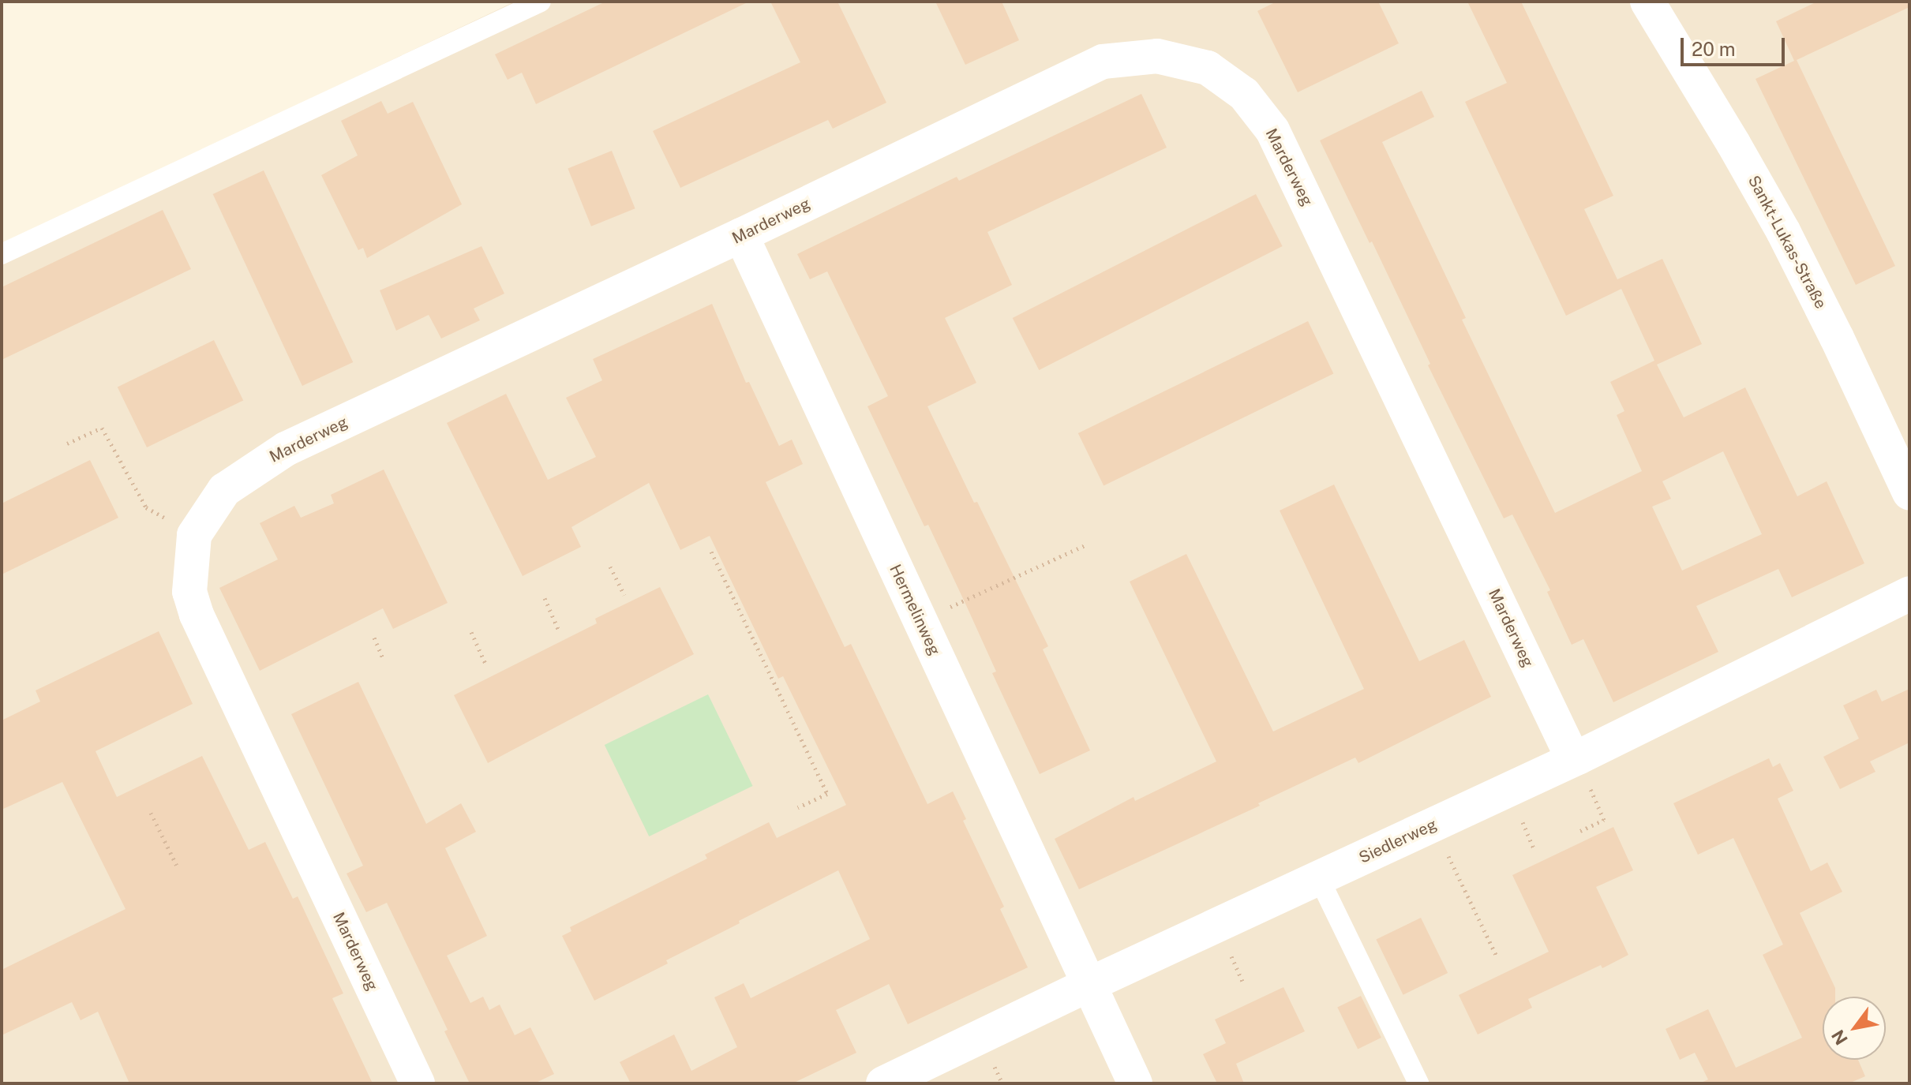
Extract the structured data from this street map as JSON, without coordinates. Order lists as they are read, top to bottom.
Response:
{
  "streets": {
    "street": [
      "Marderweg",
      "Sankt-Lukas-Straße",
      "Hermelinweg",
      "Siedlerweg"
    ]
  },
  "crossings": [
    ["Marderweg", "Hermelinweg"],
    ["Marderweg", "Siedlerweg"],
    ["Hermelinweg", "Siedlerweg"]
  ],
  "scale_bar": "20 m",
  "north": "bottom left"
}
